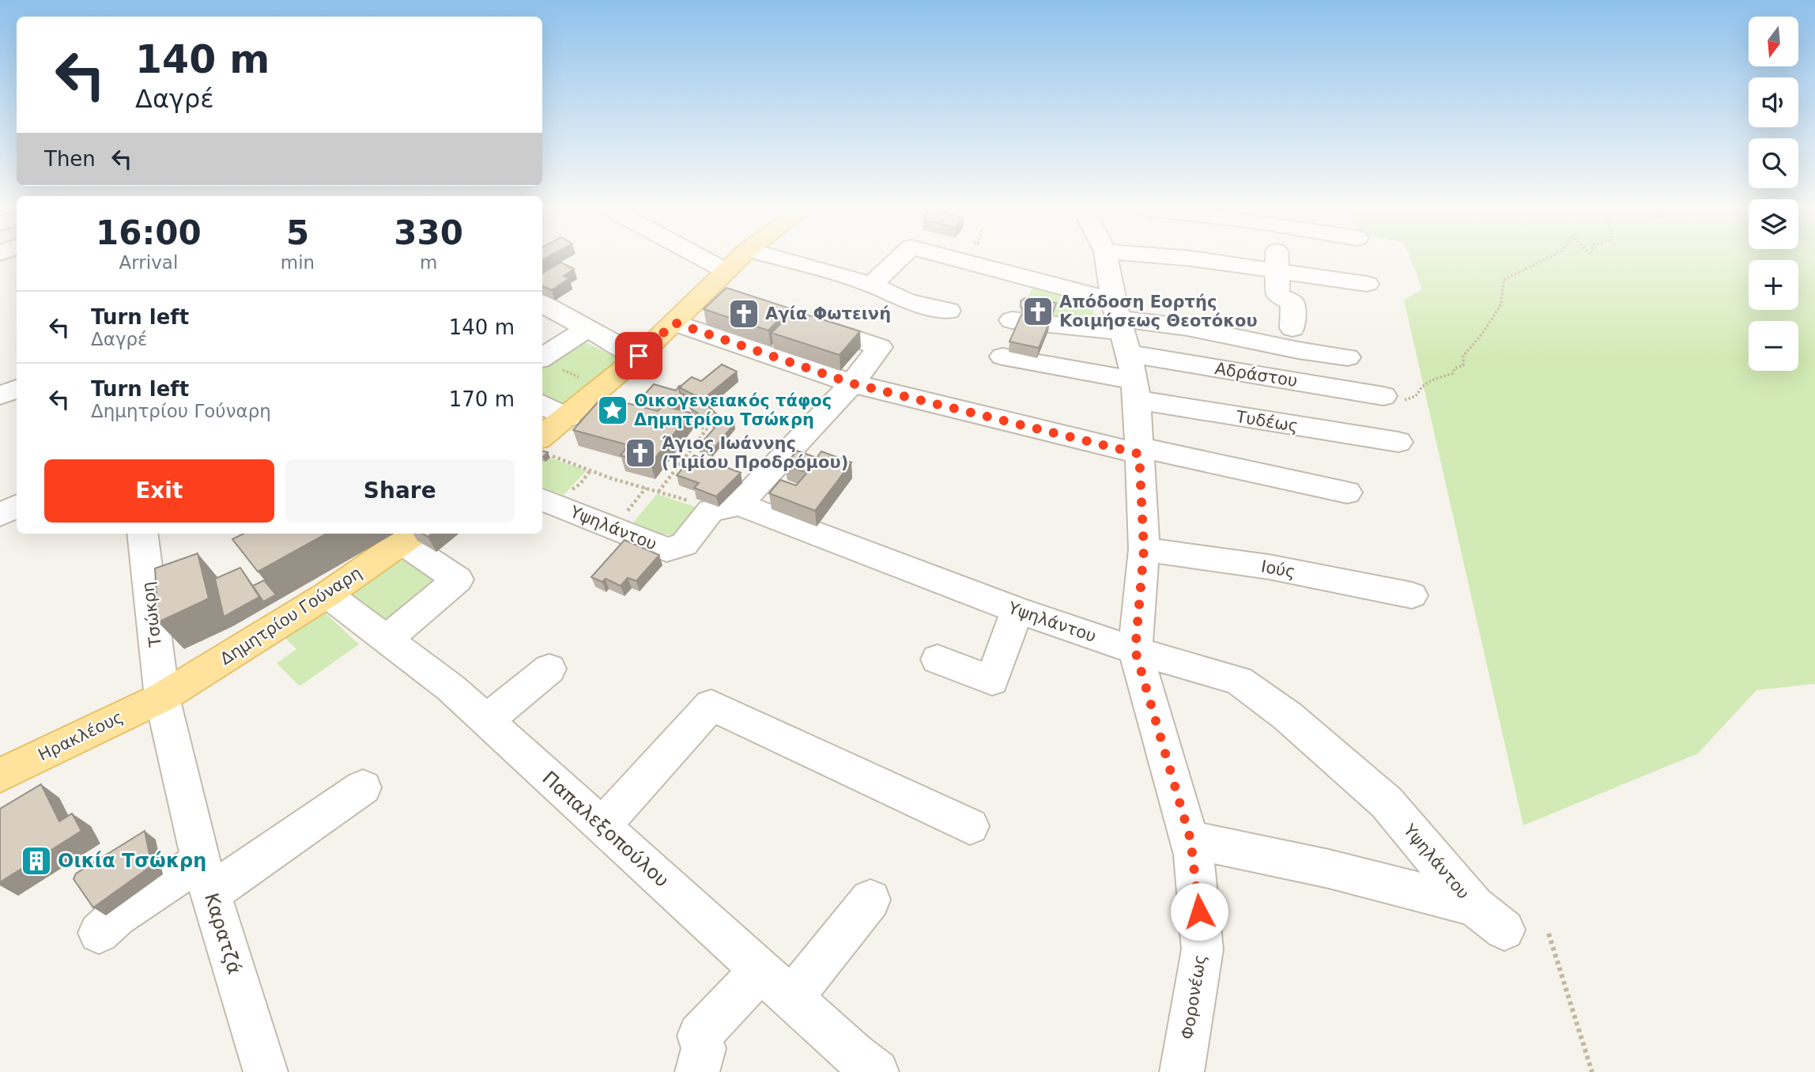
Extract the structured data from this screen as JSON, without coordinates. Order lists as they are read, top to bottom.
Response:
{
  "streets": {
    "main road": ["Δημητρίου Γούναρη", "Ηρακλέους"],
    "street": [
      "Αδράστου",
      "Τυδέως",
      "Υψηλάντου",
      "Ιούς",
      "Τσώκρη",
      "Παπαλεξοπούλου",
      "Καρατζά",
      "Φορονέως"
    ]
  },
  "crossings": [
    ["Αδράστου", "Φορονέως"],
    ["Τυδέως", "Φορονέως"],
    ["Υψηλάντου", "Φορονέως"],
    ["Ιούς", "Φορονέως"],
    ["Τσώκρη", "Δημητρίου Γούναρη"],
    ["Τσώκρη", "Ηρακλέους"],
    ["Τσώκρη", "Καρατζά"],
    ["Δημητρίου Γούναρη", "Ηρακλέους"],
    ["Δημητρίου Γούναρη", "Παπαλεξοπούλου"],
    ["Δημητρίου Γούναρη", "Καρατζά"],
    ["Ηρακλέους", "Καρατζά"]
  ],
  "places": {
    "church": ["Απόδοση Εορτής Κοιμήσεως Θεοτόκου", "Αγία Φωτεινή", "Άγιος Ιωάννης (Τιμίου Προδρόμου)"],
    "place": ["Οικογενειακός τάφος Δημητρίου Τσώκρη"],
    "building": ["Οικία Τσώκρη"]
  },
  "north": "bottom",
  "page": {
    "map_buttons": ["+", "−"],
    "turn": ["140 m", "Δαγρέ"],
    "then": "Then",
    "eta": [
      "16:00",
      "Arrival",
      "5",
      "min",
      "330",
      "m"
    ],
    "list": [
      {
        "name": "Turn left",
        "note": "Δαγρέ",
        "value": "140 m"
      },
      {
        "name": "Turn left",
        "note": "Δημητρίου Γούναρη",
        "value": "170 m"
      }
    ],
    "buttons": ["Exit", "Share"]
  }
}
